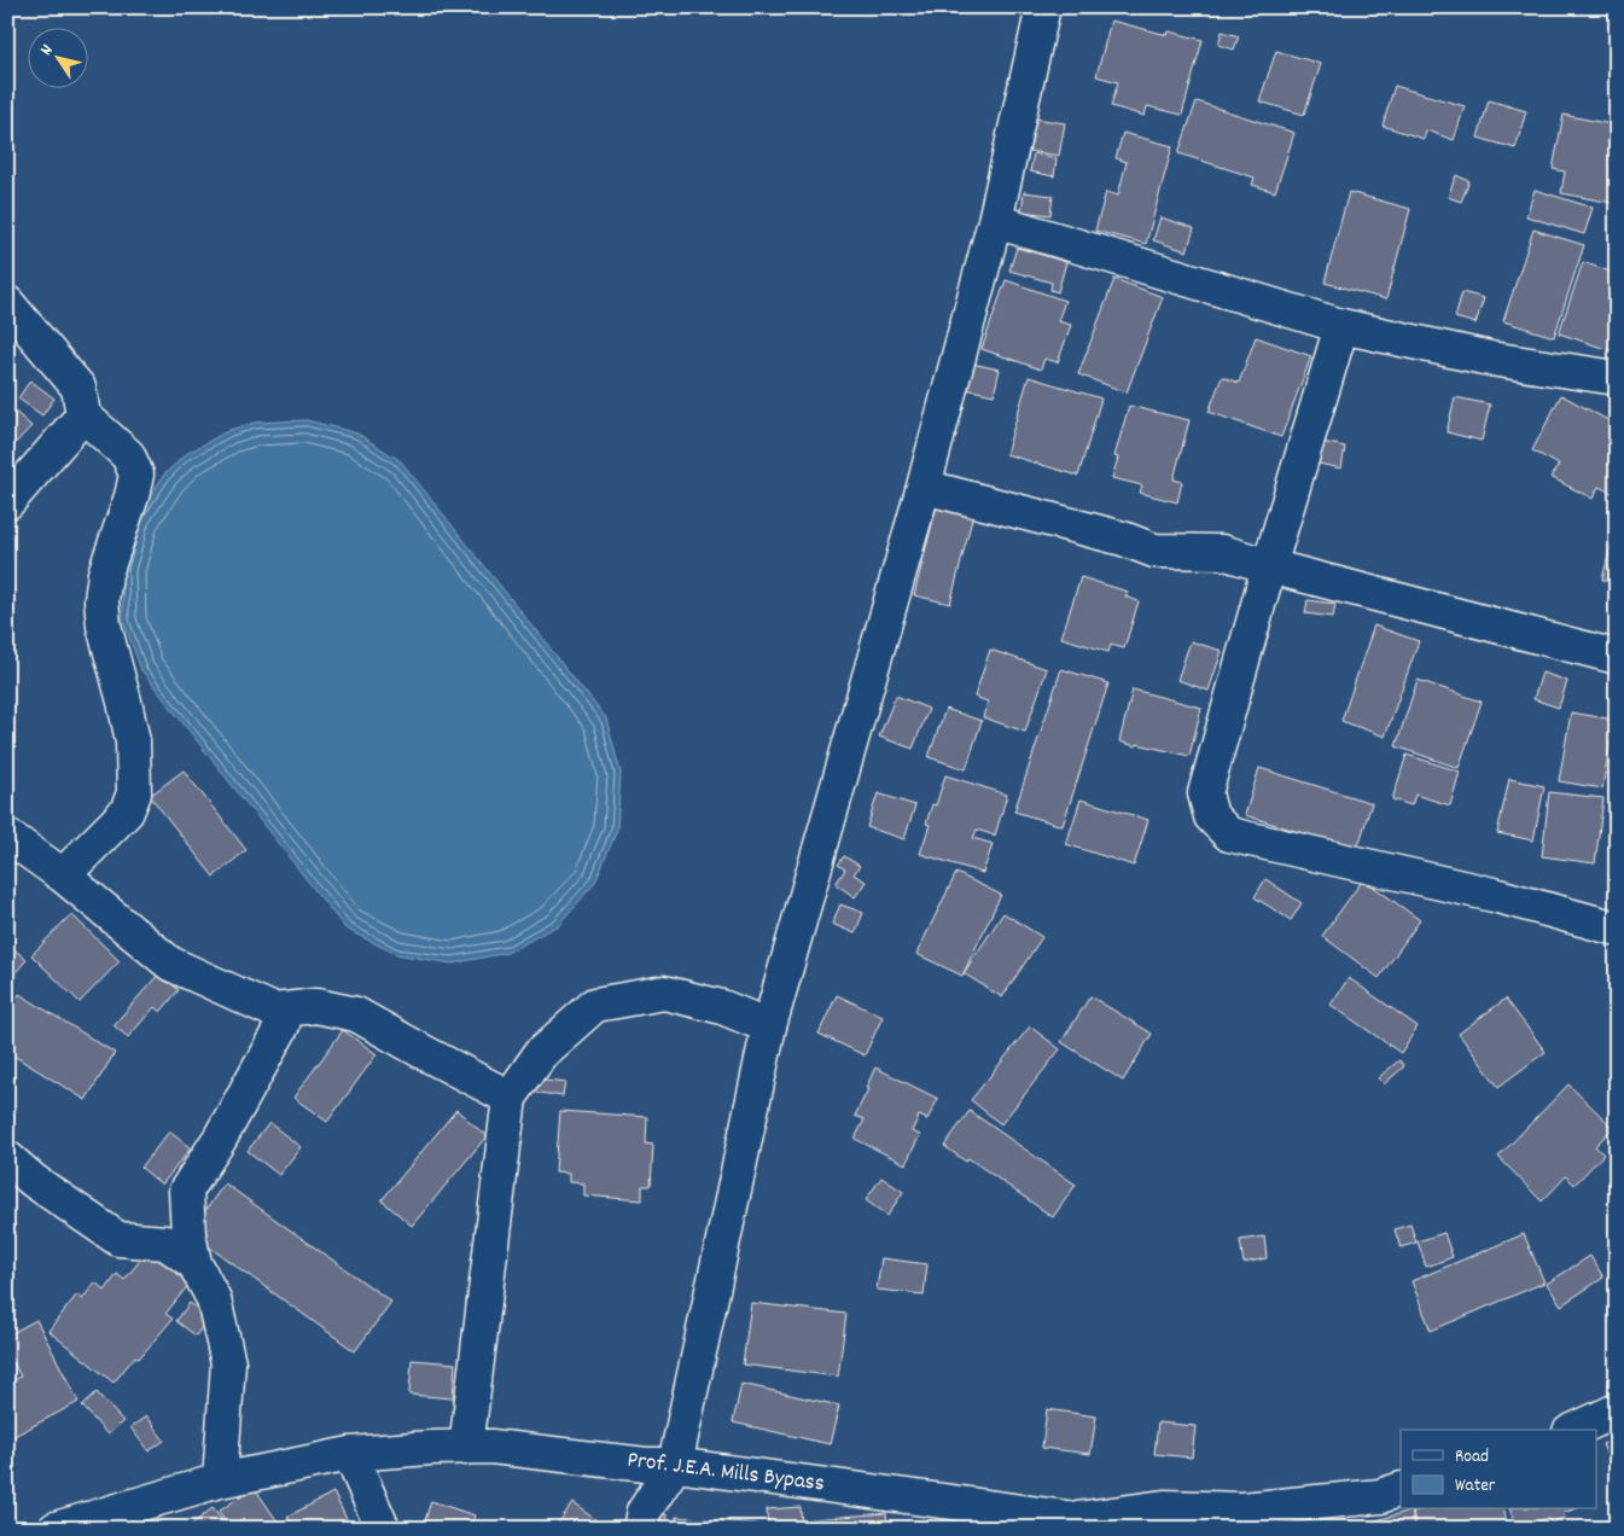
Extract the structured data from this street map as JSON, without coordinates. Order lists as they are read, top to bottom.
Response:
{
  "streets": {
    "street": ["Prof. J.E.A. Mills Bypass"]
  },
  "legend": ["Road", "Water"],
  "north": "top left"
}
